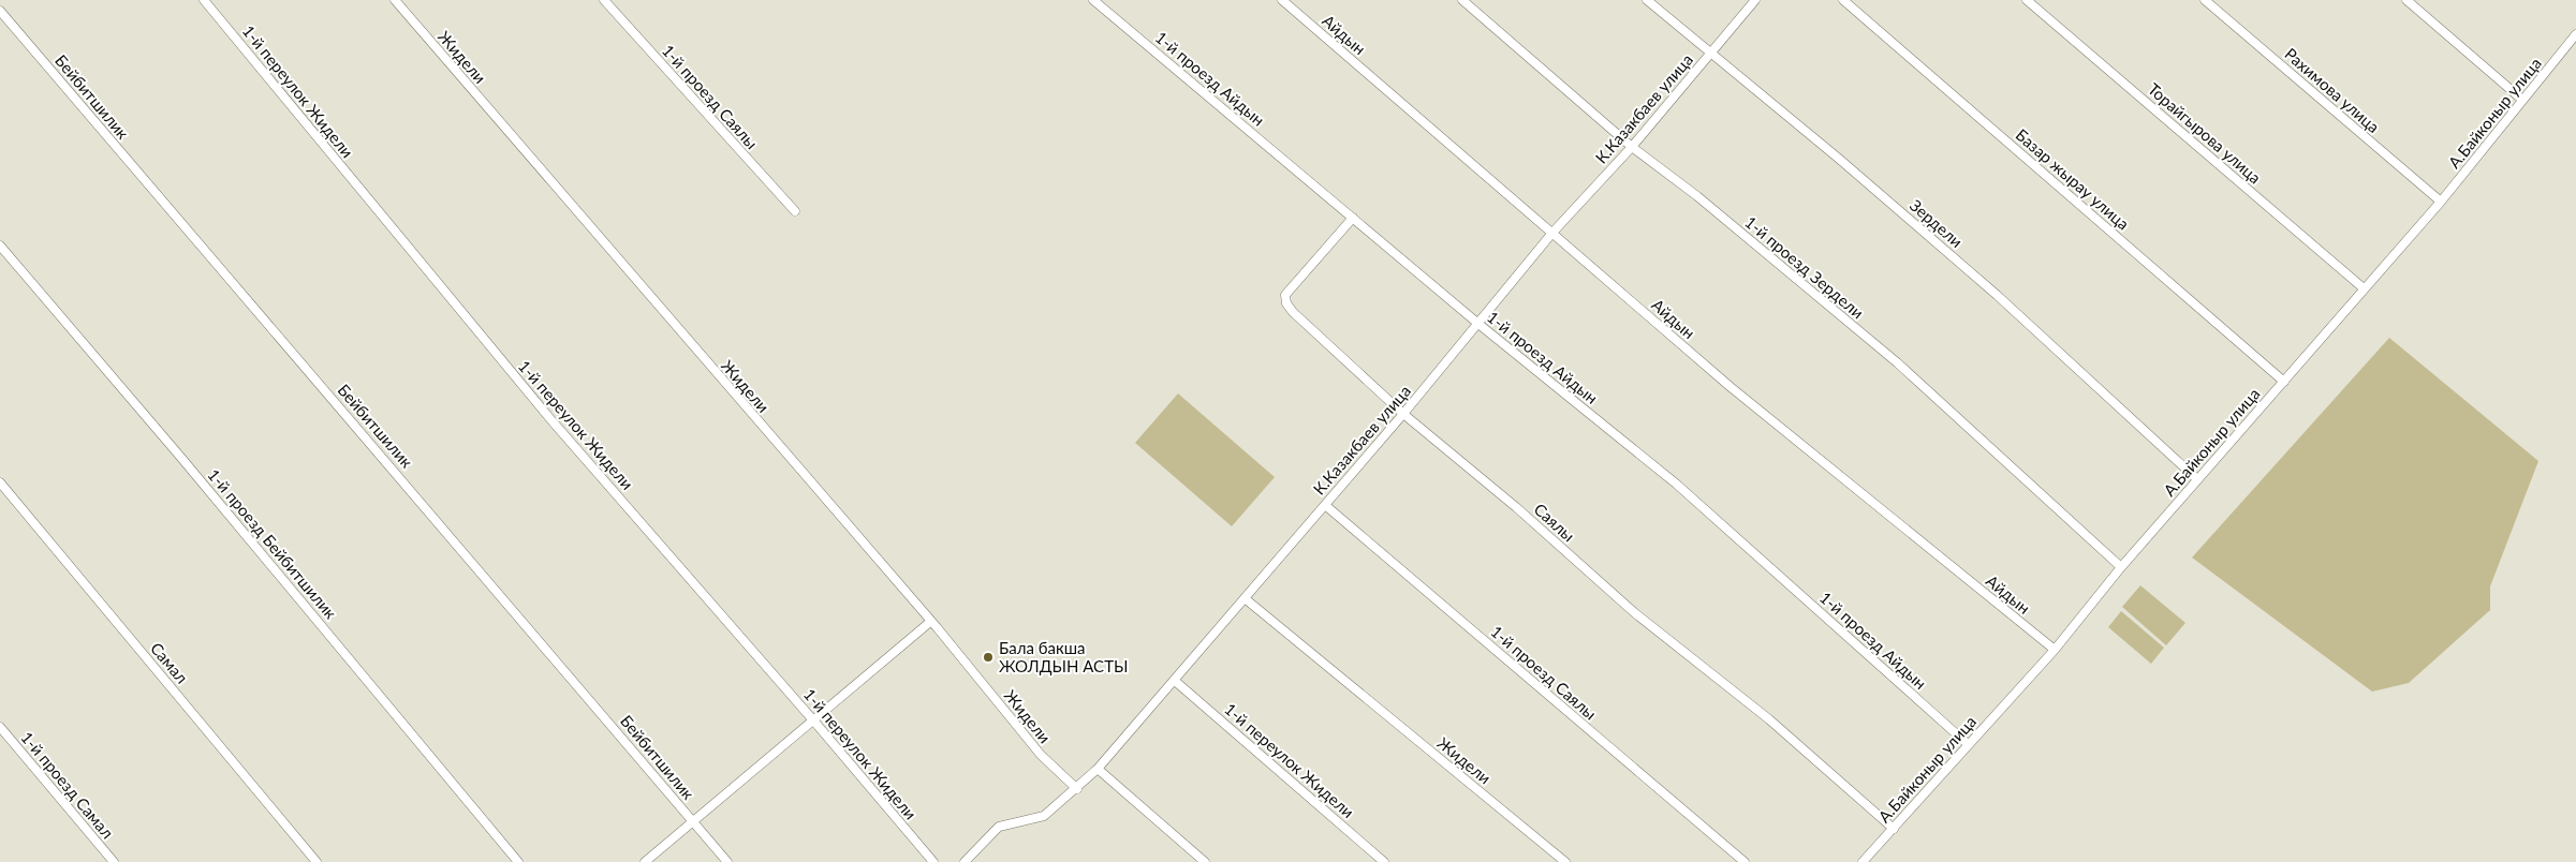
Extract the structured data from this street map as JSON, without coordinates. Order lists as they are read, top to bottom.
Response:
{
  "streets": {
    "street": [
      "Айдын",
      "Жидели",
      "1-й проезд Айдын",
      "Рахимова улица",
      "1-й переулок Жидели",
      "Бейбитшилик",
      "1-й проезд Саялы",
      "К.Казакбаев улица",
      "А.Байконыр улица",
      "Торайгырова улица",
      "Базар жырау улица",
      "Зердели",
      "1-й проезд Зердели",
      "Саялы",
      "1-й проезд Бейбитшилик",
      "Самал",
      "1-й проезд Самал"
    ]
  },
  "crossings": [
    ["Айдын", "К.Казакбаев улица"],
    ["Айдын", "А.Байконыр улица"],
    ["Жидели", "К.Казакбаев улица"],
    ["1-й проезд Айдын", "К.Казакбаев улица"],
    ["1-й проезд Айдын", "А.Байконыр улица"],
    ["1-й проезд Айдын", "Саялы"],
    ["Рахимова улица", "А.Байконыр улица"],
    ["1-й переулок Жидели", "К.Казакбаев улица"],
    ["1-й проезд Саялы", "К.Казакбаев улица"],
    ["К.Казакбаев улица", "Зердели"],
    ["К.Казакбаев улица", "1-й проезд Зердели"],
    ["К.Казакбаев улица", "Саялы"],
    ["А.Байконыр улица", "Торайгырова улица"],
    ["А.Байконыр улица", "Базар жырау улица"],
    ["А.Байконыр улица", "Зердели"],
    ["А.Байконыр улица", "1-й проезд Зердели"],
    ["А.Байконыр улица", "Саялы"]
  ],
  "places": ["Бала бакша ЖОЛДЫН АСТЫ"]
}
